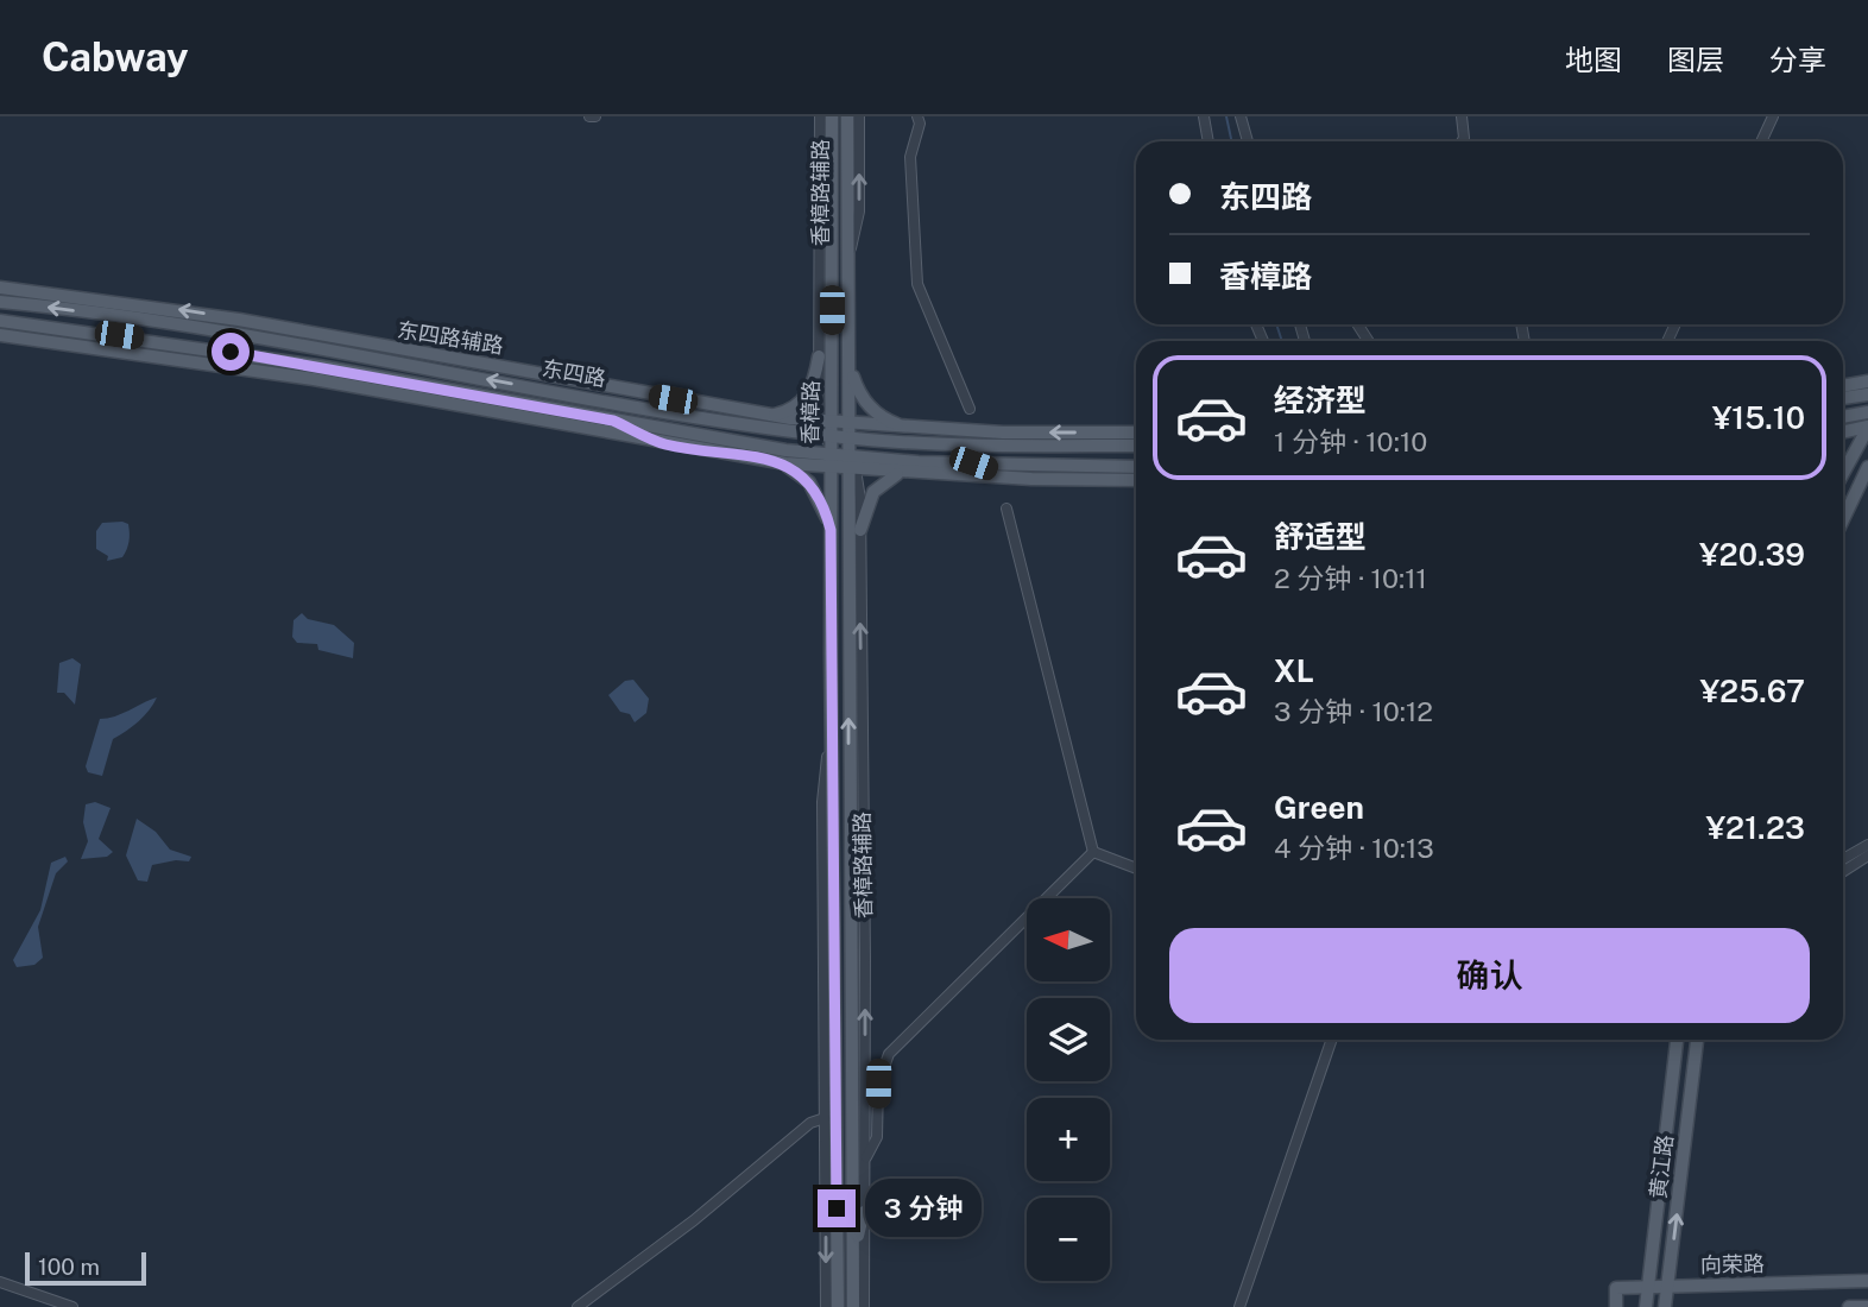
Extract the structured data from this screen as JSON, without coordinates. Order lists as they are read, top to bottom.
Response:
{
  "streets": {
    "main road": [
      "东四路辅路",
      "东四路",
      "香樟路",
      "黄江路",
      "向荣路"
    ],
    "street": ["香樟路辅路"]
  },
  "crossings": [
    ["香樟路辅路", "东四路辅路"],
    ["香樟路辅路", "东四路"],
    ["香樟路辅路", "香樟路"],
    ["东四路辅路", "东四路"],
    ["东四路辅路", "香樟路"],
    ["东四路", "香樟路"],
    ["黄江路", "向荣路"]
  ],
  "scale_bar": "100 m",
  "north": "left",
  "page": {
    "header": "Cabway",
    "nav": ["地图", "图层", "分享"],
    "banner": ["东四路", "香樟路"],
    "list": [
      {
        "name": "经济型",
        "note": "1 分钟 · 10:10",
        "value": "¥15.10"
      },
      {
        "name": "舒适型",
        "note": "2 分钟 · 10:11",
        "value": "¥20.39"
      },
      {
        "name": "XL",
        "note": "3 分钟 · 10:12",
        "value": "¥25.67"
      },
      {
        "name": "Green",
        "note": "4 分钟 · 10:13",
        "value": "¥21.23"
      }
    ],
    "map_buttons": ["+", "−"],
    "buttons": "确认",
    "bubble": "3 分钟",
    "scale": "100 m"
  }
}
